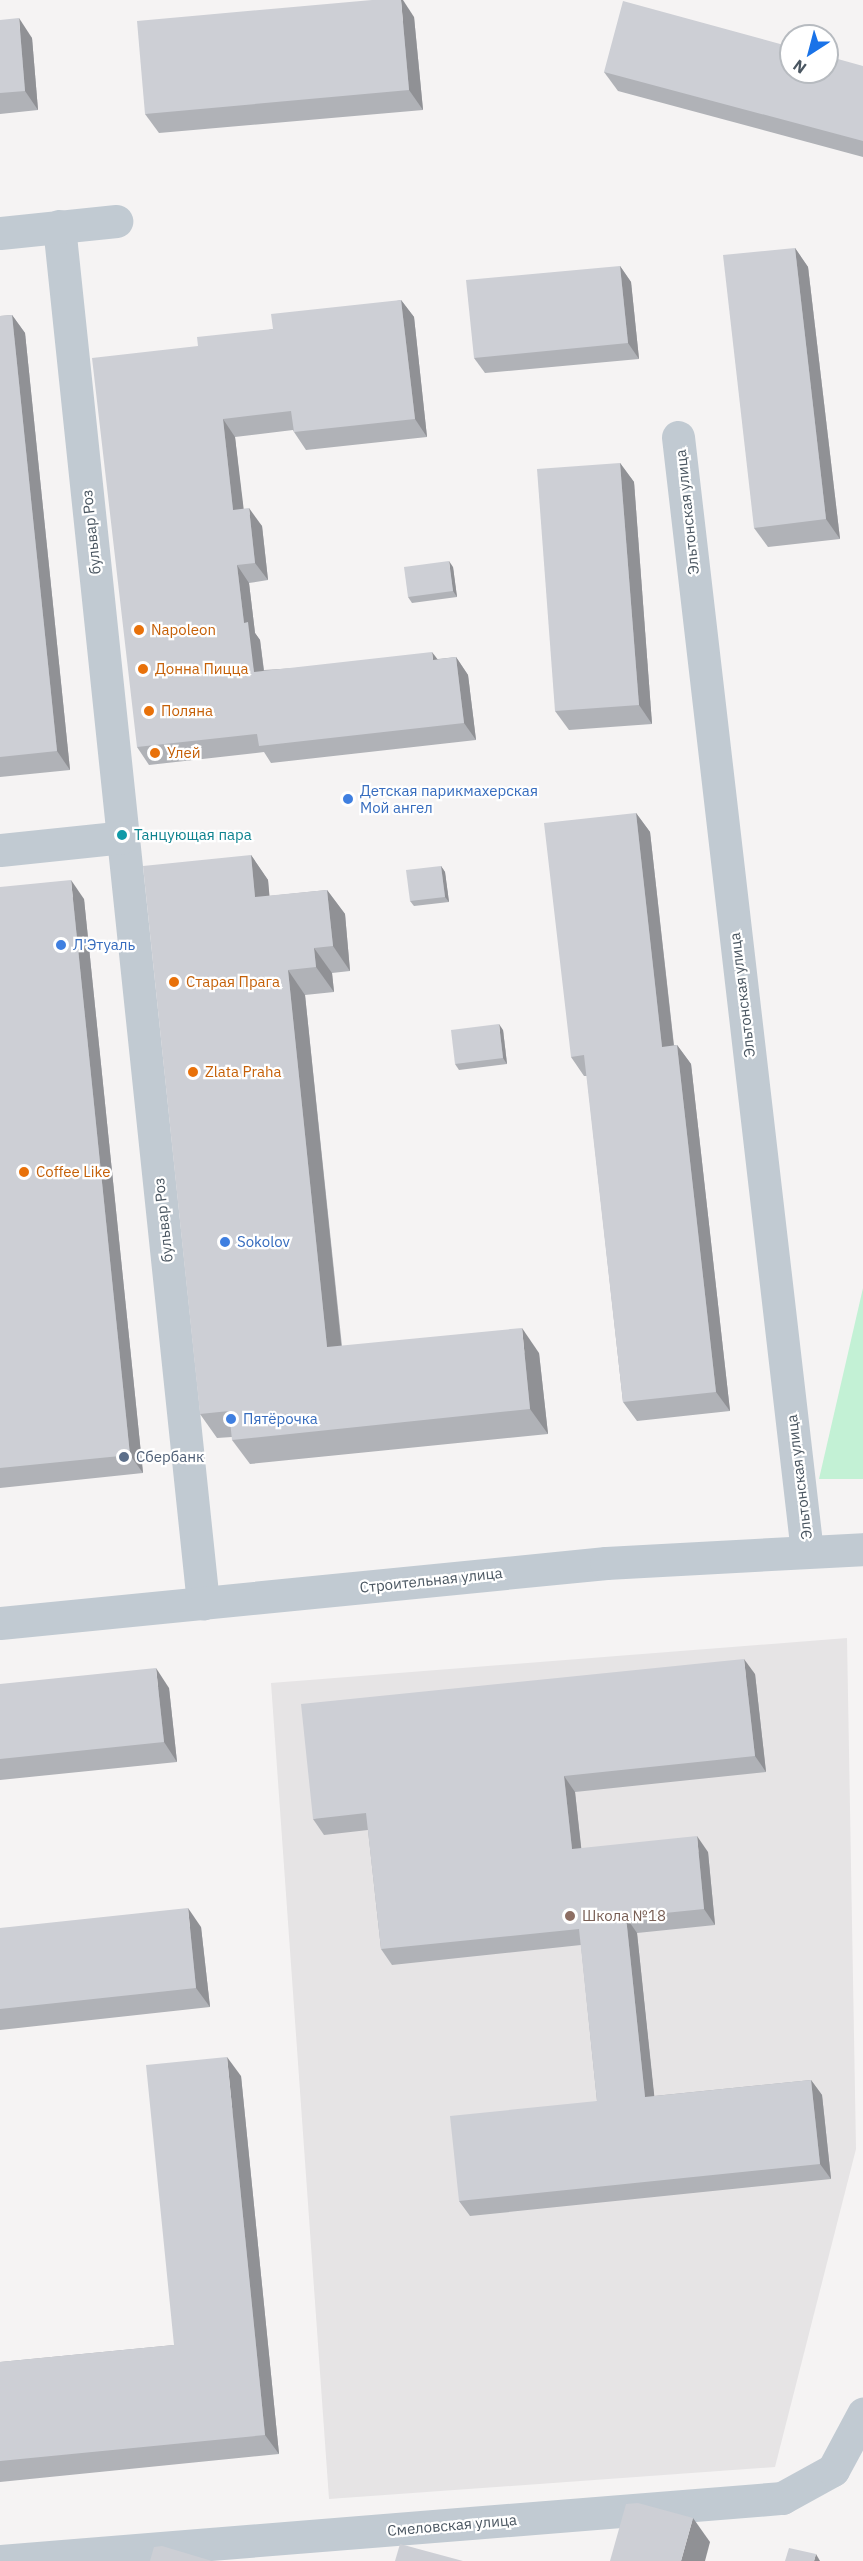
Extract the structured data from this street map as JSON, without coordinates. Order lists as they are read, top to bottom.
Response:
{
  "streets": {
    "street": [
      "Эльтонская улица",
      "бульвар Роз",
      "Строительная улица",
      "Смеловская улица"
    ]
  },
  "crossings": [
    ["Эльтонская улица", "Строительная улица"],
    ["бульвар Роз", "Строительная улица"]
  ],
  "places": [
    "Napoleon",
    "Донна Пицца",
    "Поляна",
    "Улей",
    "Детская парикмахерская Мой ангел",
    "Танцующая пара",
    "Л'Этуаль",
    "Старая Прага",
    "Zlata Praha",
    "Coffee Like",
    "Sokolov",
    "Пятёрочка",
    "Сбербанк",
    "Школа №18"
  ],
  "north": "bottom left"
}
